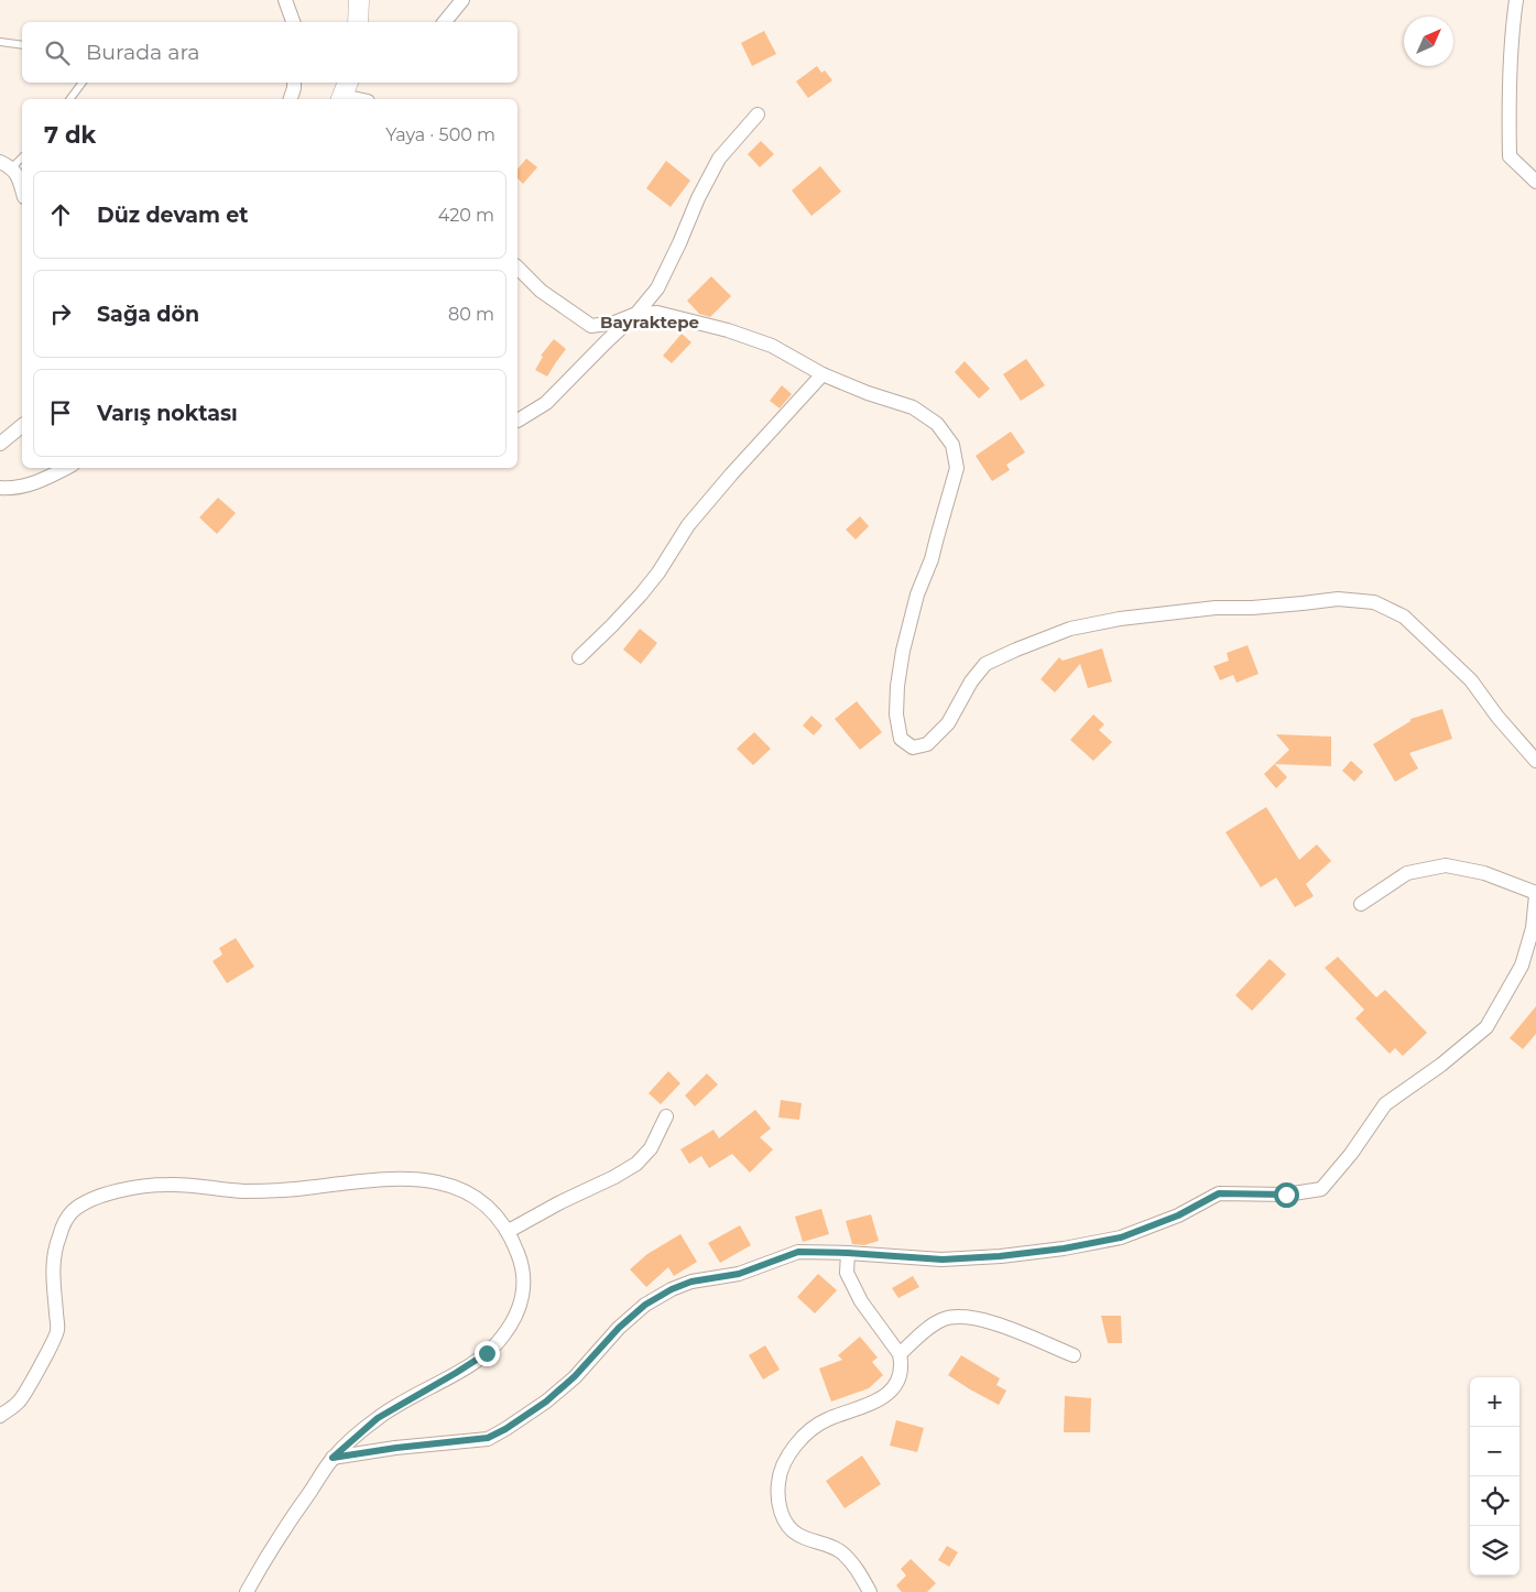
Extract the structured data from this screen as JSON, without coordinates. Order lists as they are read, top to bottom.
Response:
{
  "districts": ["Bayraktepe"],
  "north": "top right",
  "page": {
    "search": "Burada ara",
    "heading": ["7 dk", "Yaya · 500 m"],
    "list": [
      ["Düz devam et", "420 m"],
      ["Sağa dön", "80 m"],
      "Varış noktası"
    ],
    "map_buttons": ["+", "−"]
  }
}
